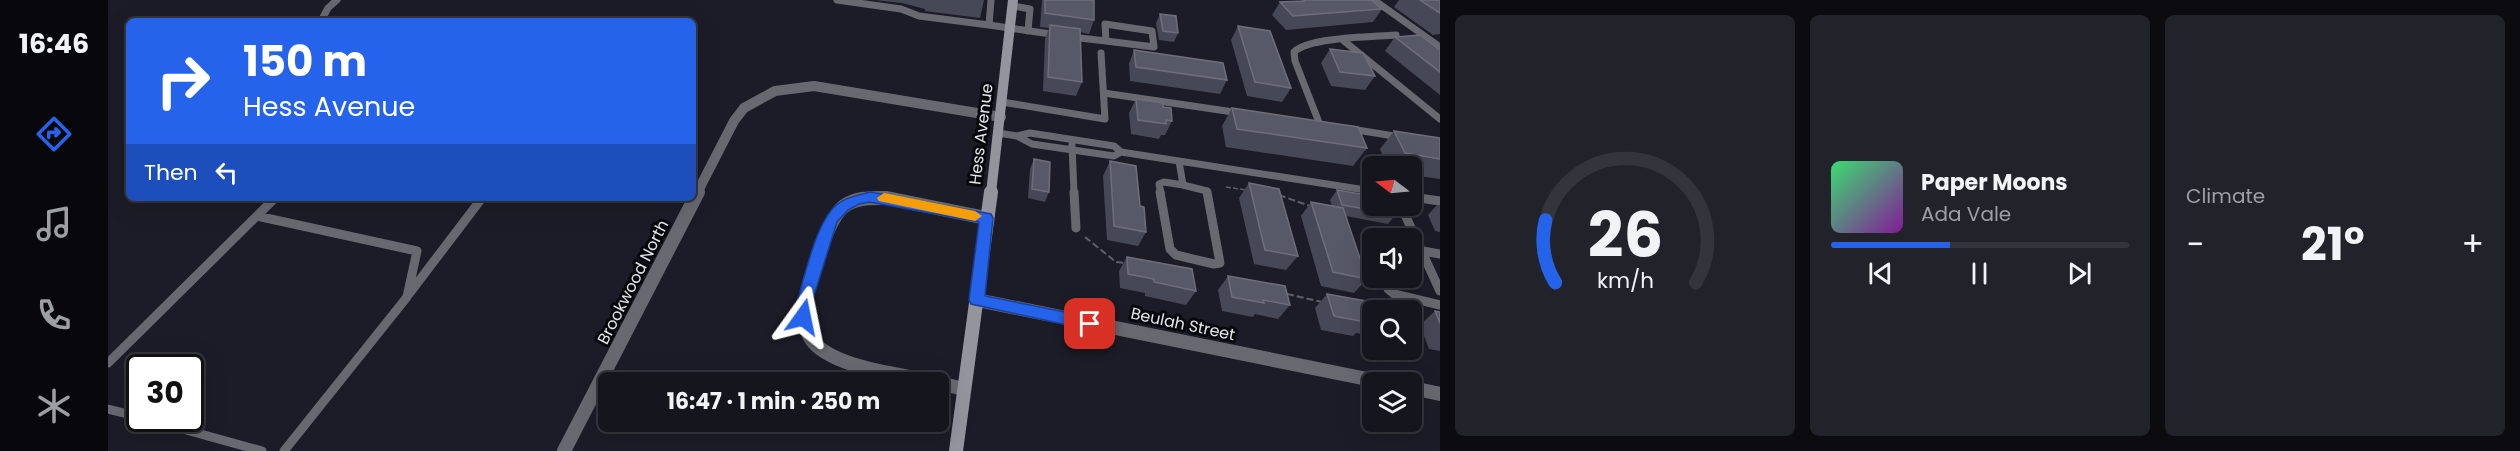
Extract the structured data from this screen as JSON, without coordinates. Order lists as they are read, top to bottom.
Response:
{
  "streets": {
    "street": ["Hess Avenue", "Brookwood North", "Beulah Street"]
  },
  "crossings": [
    ["Hess Avenue", "Brookwood North"],
    ["Hess Avenue", "Beulah Street"]
  ],
  "north": "left",
  "page": {
    "tabs": "16:46",
    "tile": "Climate",
    "turn": ["150 m", "Hess Avenue"],
    "then": "Then",
    "song": ["Paper Moons", "Ada Vale"],
    "heat": ["−", "21°", "+"],
    "limit": "30",
    "trip": "16:47 · 1 min · 250 m",
    "gauge": ["26", "km/h"]
  }
}
